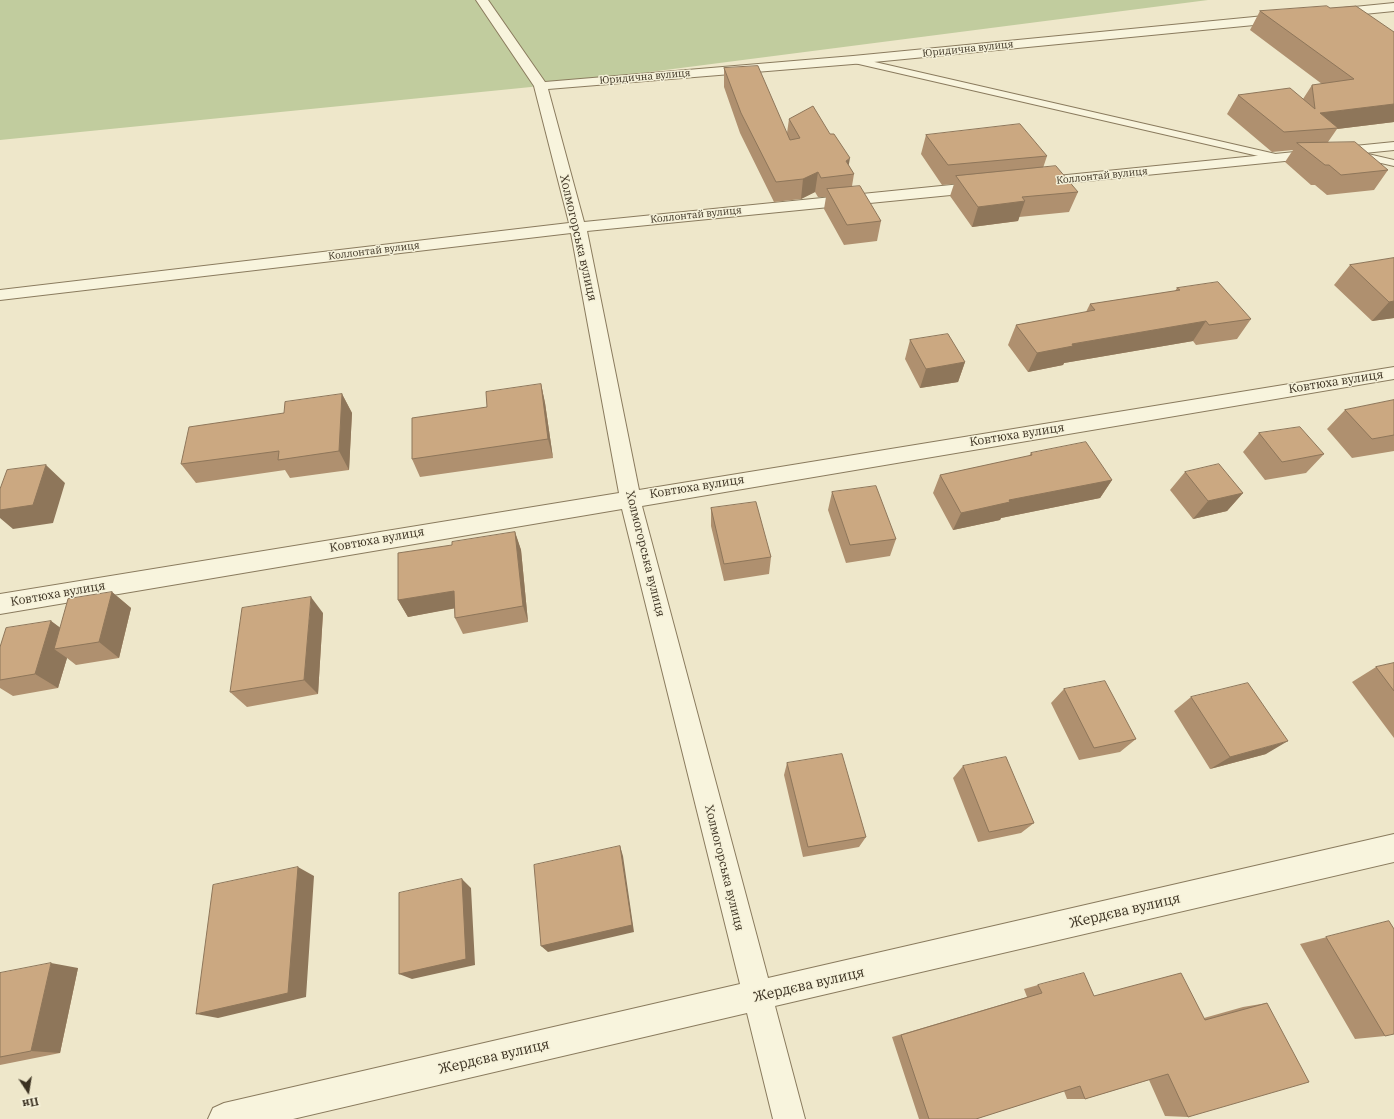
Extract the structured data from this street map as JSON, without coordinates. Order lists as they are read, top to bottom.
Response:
{
  "streets": {
    "street": [
      "Юридична вулиця",
      "Коллонтай вулиця",
      "Холмогорська вулиця",
      "Ковтюха вулиця",
      "Жердєва вулиця"
    ]
  },
  "crossings": [
    ["Юридична вулиця", "Холмогорська вулиця"],
    ["Коллонтай вулиця", "Холмогорська вулиця"],
    ["Холмогорська вулиця", "Ковтюха вулиця"],
    ["Холмогорська вулиця", "Жердєва вулиця"]
  ],
  "north": "bottom"
}
